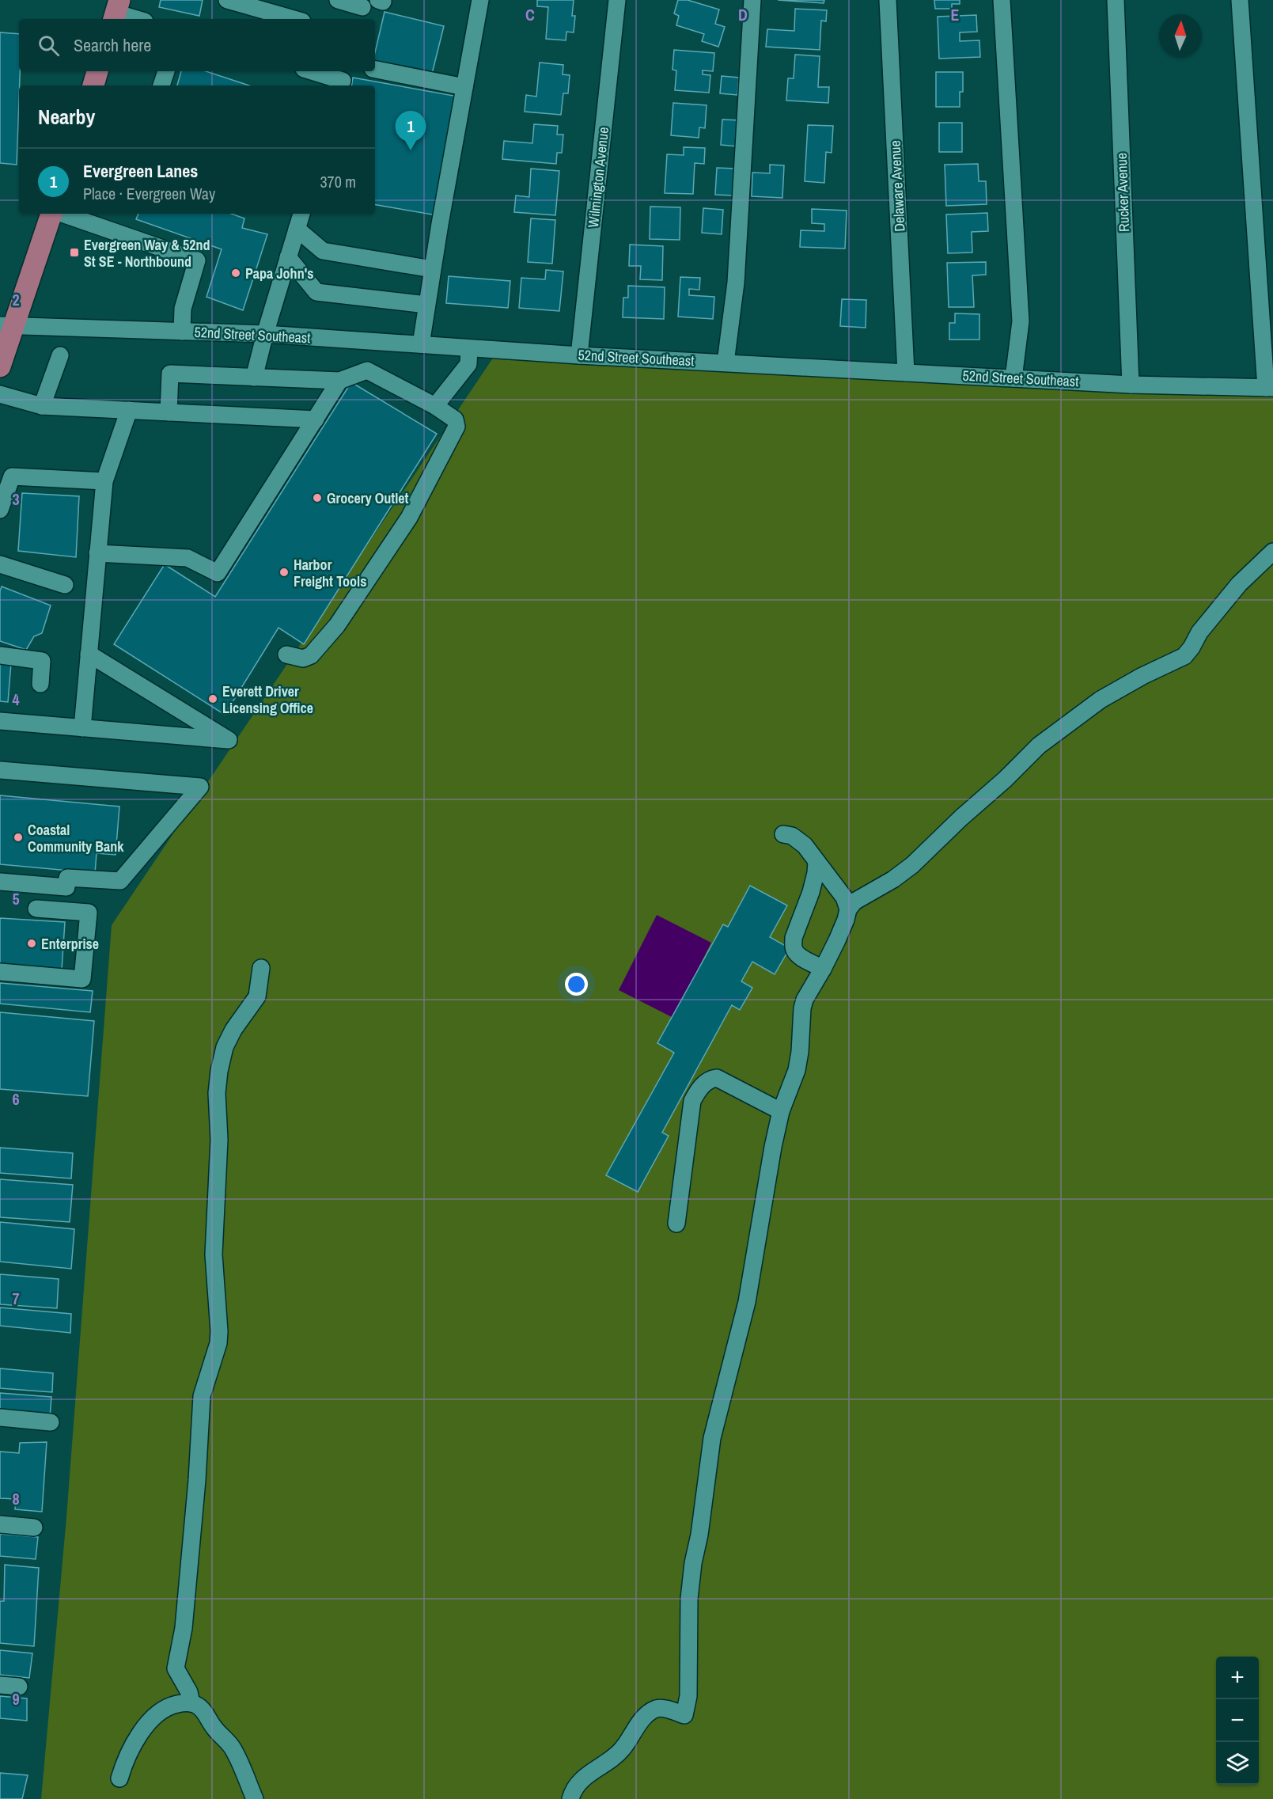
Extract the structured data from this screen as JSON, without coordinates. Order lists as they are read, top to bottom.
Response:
{
  "streets": {
    "street": [
      "Wilmington Avenue",
      "Delaware Avenue",
      "Rucker Avenue",
      "52nd Street Southeast"
    ]
  },
  "crossings": [
    ["Wilmington Avenue", "52nd Street Southeast"],
    ["Delaware Avenue", "52nd Street Southeast"],
    ["Rucker Avenue", "52nd Street Southeast"]
  ],
  "places": {
    "transit": ["Evergreen Way & 52nd St SE - Northbound"],
    "other": [
      "Papa John's",
      "Grocery Outlet",
      "Harbor Freight Tools",
      "Everett Driver Licensing Office",
      "Coastal Community Bank",
      "Enterprise"
    ]
  },
  "north": "top",
  "page": {
    "search": "Search here",
    "heading": "Nearby",
    "pins": "1",
    "list": [
      {
        "mark": "1",
        "name": "Evergreen Lanes",
        "note": "Place · Evergreen Way",
        "value": "370 m"
      }
    ],
    "map_buttons": ["+", "−"]
  },
  "grid": {
    "columns": ["C", "D", "E"],
    "rows": [
      "2",
      "3",
      "4",
      "5",
      "6",
      "7",
      "8",
      "9"
    ]
  }
}
